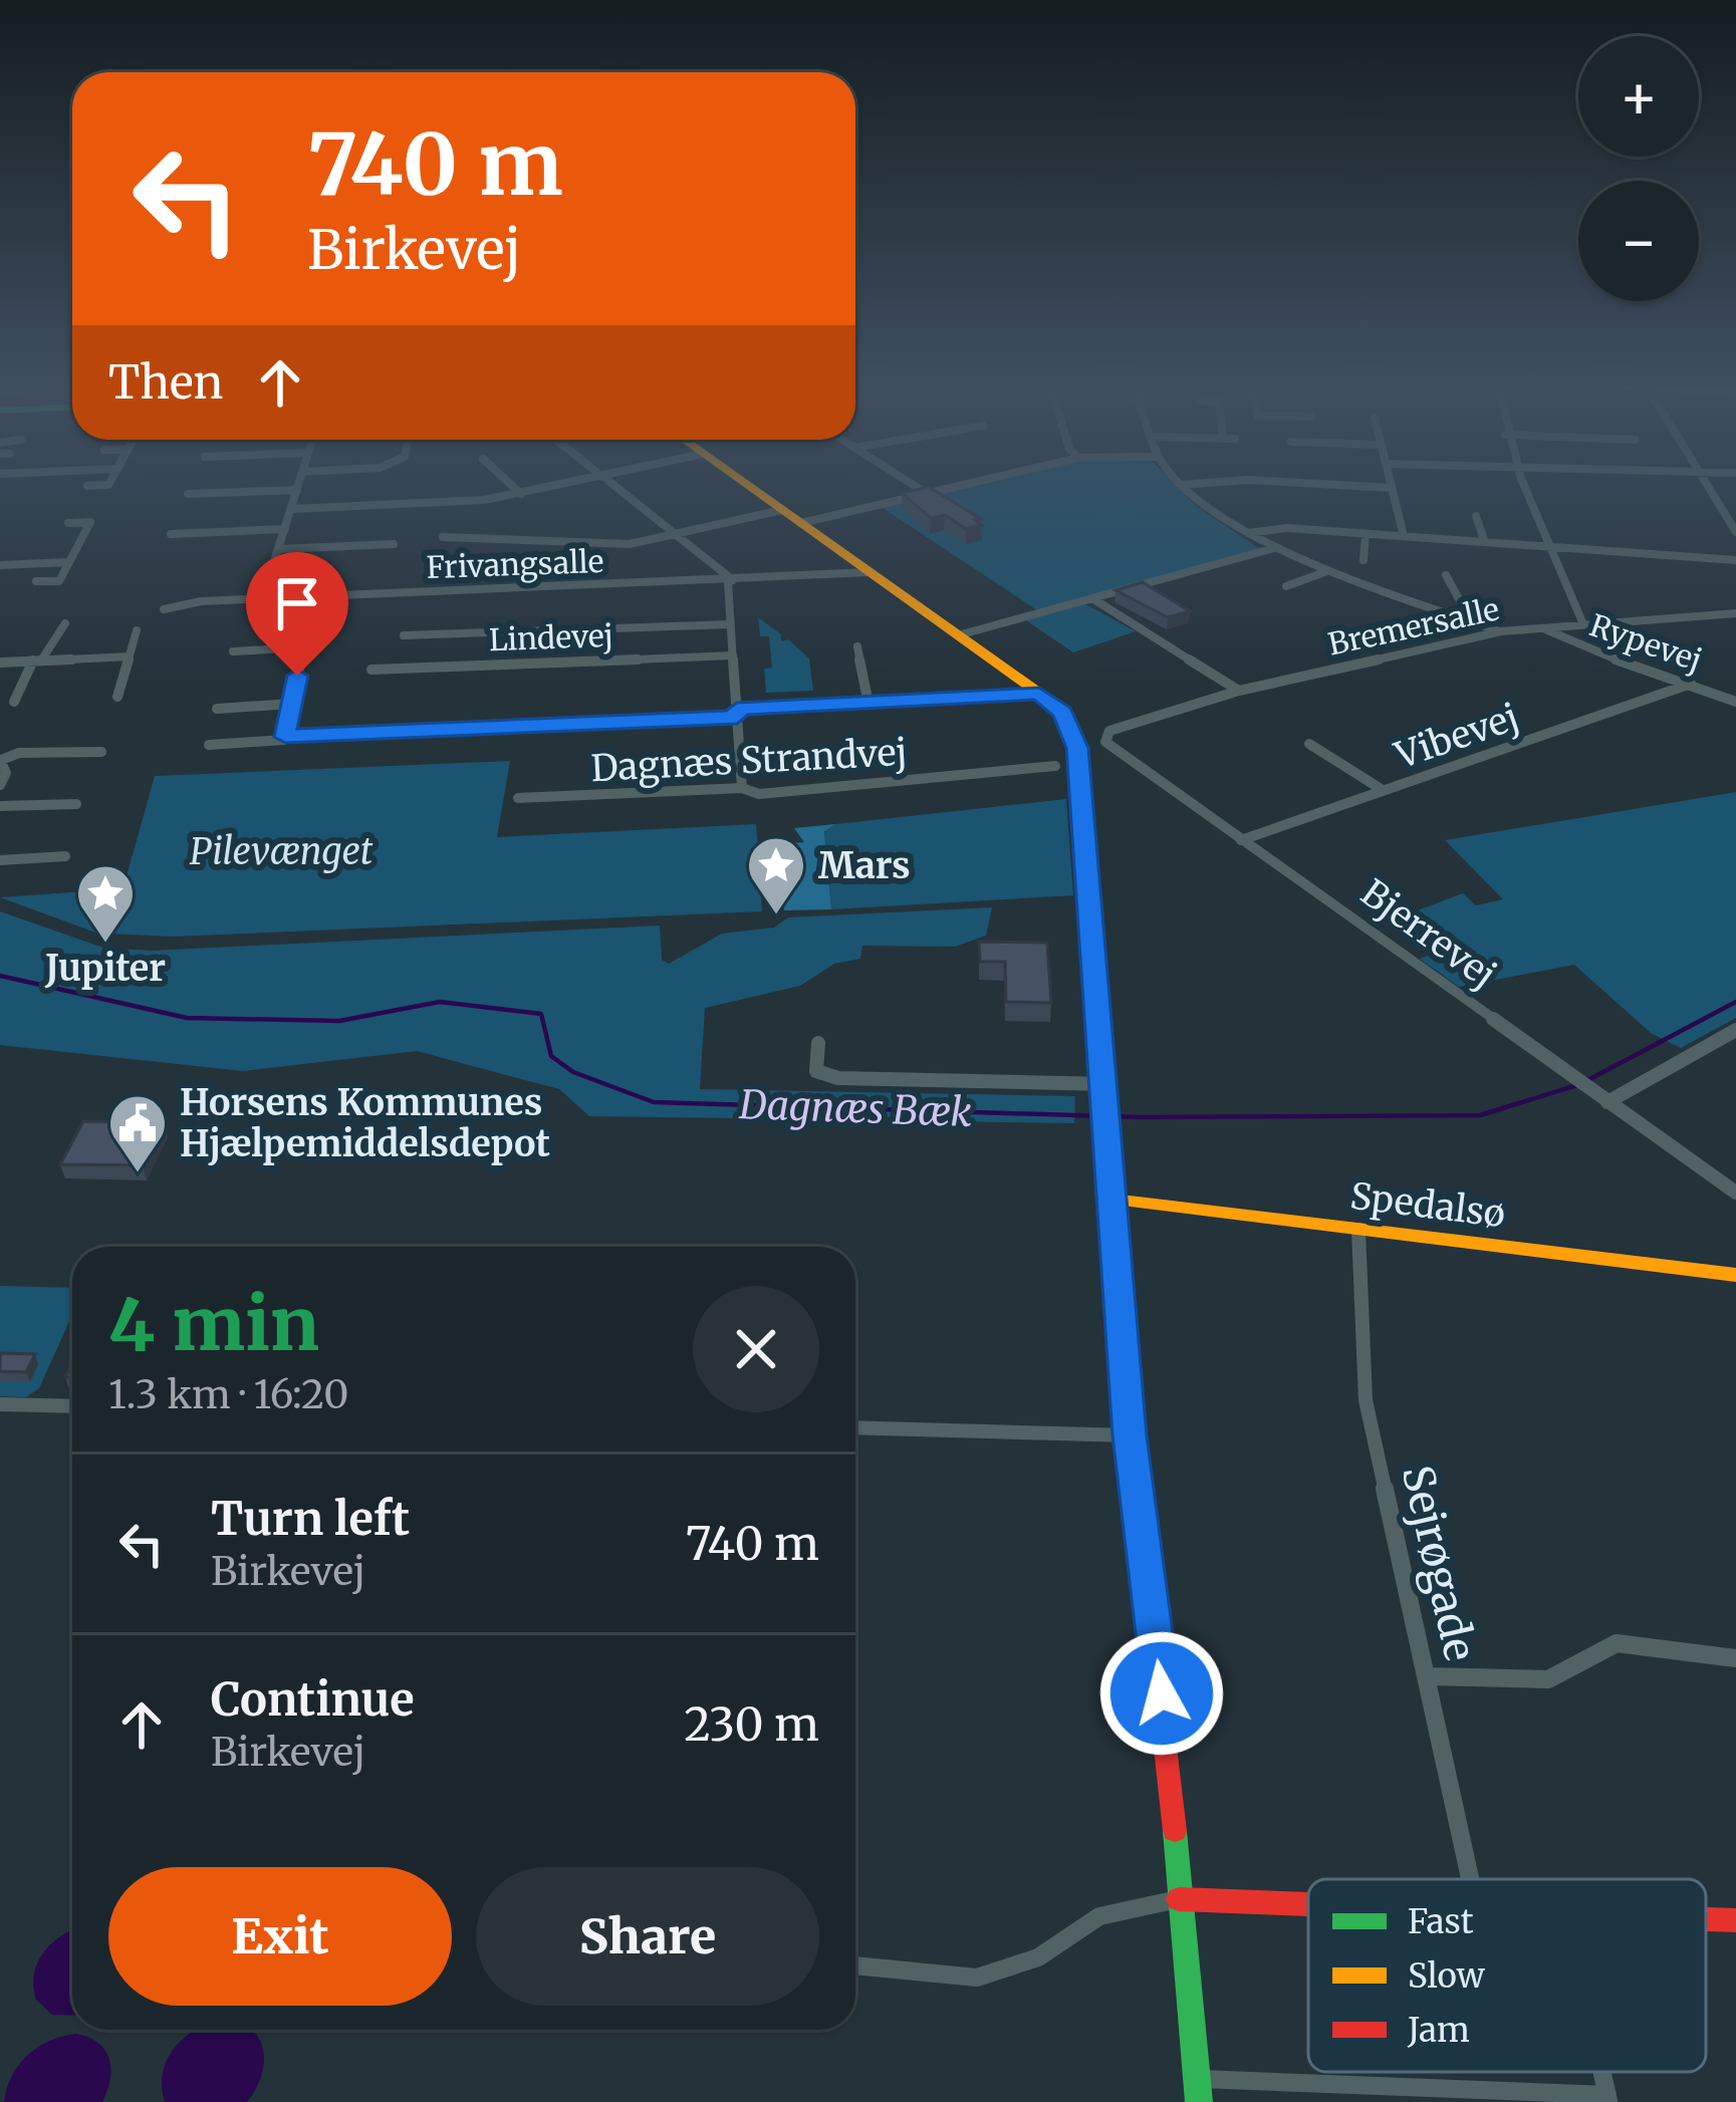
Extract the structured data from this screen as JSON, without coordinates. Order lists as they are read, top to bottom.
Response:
{
  "streets": {
    "street": [
      "Frivangsalle",
      "Bremersalle",
      "Lindevej",
      "Rypevej",
      "Vibevej",
      "Dagnæs Strandvej",
      "Bjerrevej",
      "Spedalsø",
      "Sejrøgade"
    ]
  },
  "crossings": [
    ["Bremersalle", "Rypevej"],
    ["Bremersalle", "Bjerrevej"],
    ["Rypevej", "Vibevej"],
    ["Vibevej", "Bjerrevej"],
    ["Spedalsø", "Sejrøgade"]
  ],
  "water": ["Dagnæs Bæk"],
  "parks": ["Pilevænget"],
  "places": {
    "place": ["Mars", "Jupiter"],
    "public building": ["Horsens Kommunes Hjælpemiddelsdepot"]
  },
  "legend": ["Fast", "Slow", "Jam"],
  "page": {
    "map_buttons": ["+", "−"],
    "turn": ["740 m", "Birkevej"],
    "then": "Then",
    "heading": ["4 min", "1.3 km · 16:20"],
    "list": [
      {
        "name": "Turn left",
        "note": "Birkevej",
        "value": "740 m"
      },
      {
        "name": "Continue",
        "note": "Birkevej",
        "value": "230 m"
      }
    ],
    "buttons": ["Exit", "Share"]
  }
}
